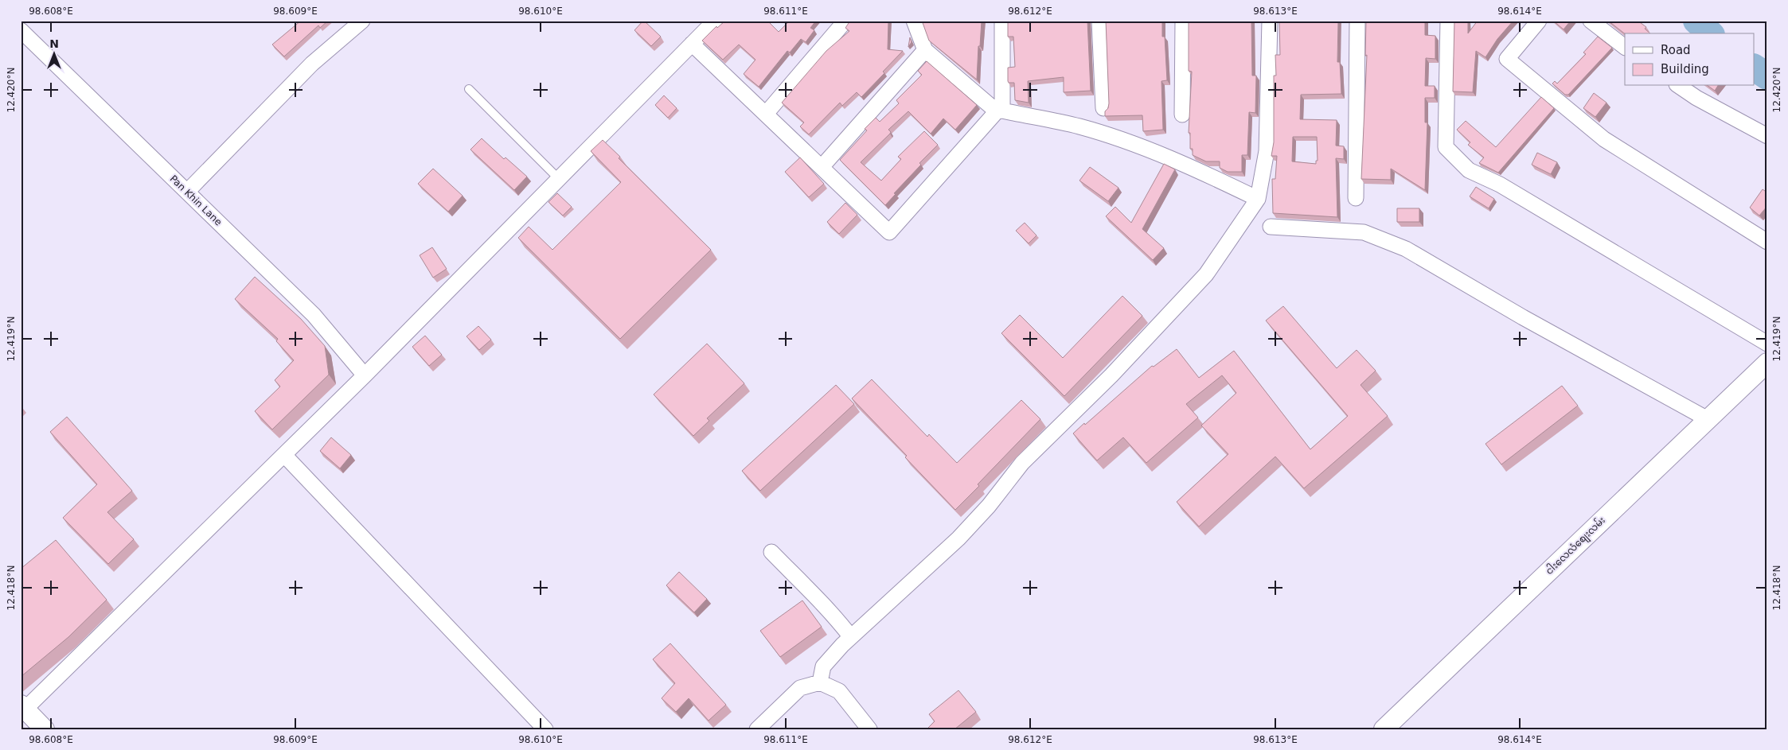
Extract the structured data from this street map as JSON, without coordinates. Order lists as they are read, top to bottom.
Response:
{
  "streets": {
    "street": ["Pan Khin Lane", "ငါးလေလံစျေးလမ်း"]
  },
  "legend": ["Road", "Building"],
  "north": "top",
  "coordinates": [
    "98.608°E",
    "98.609°E",
    "98.610°E",
    "98.611°E",
    "98.612°E",
    "98.613°E",
    "98.614°E",
    "12.420°N",
    "12.419°N",
    "12.418°N"
  ]
}
